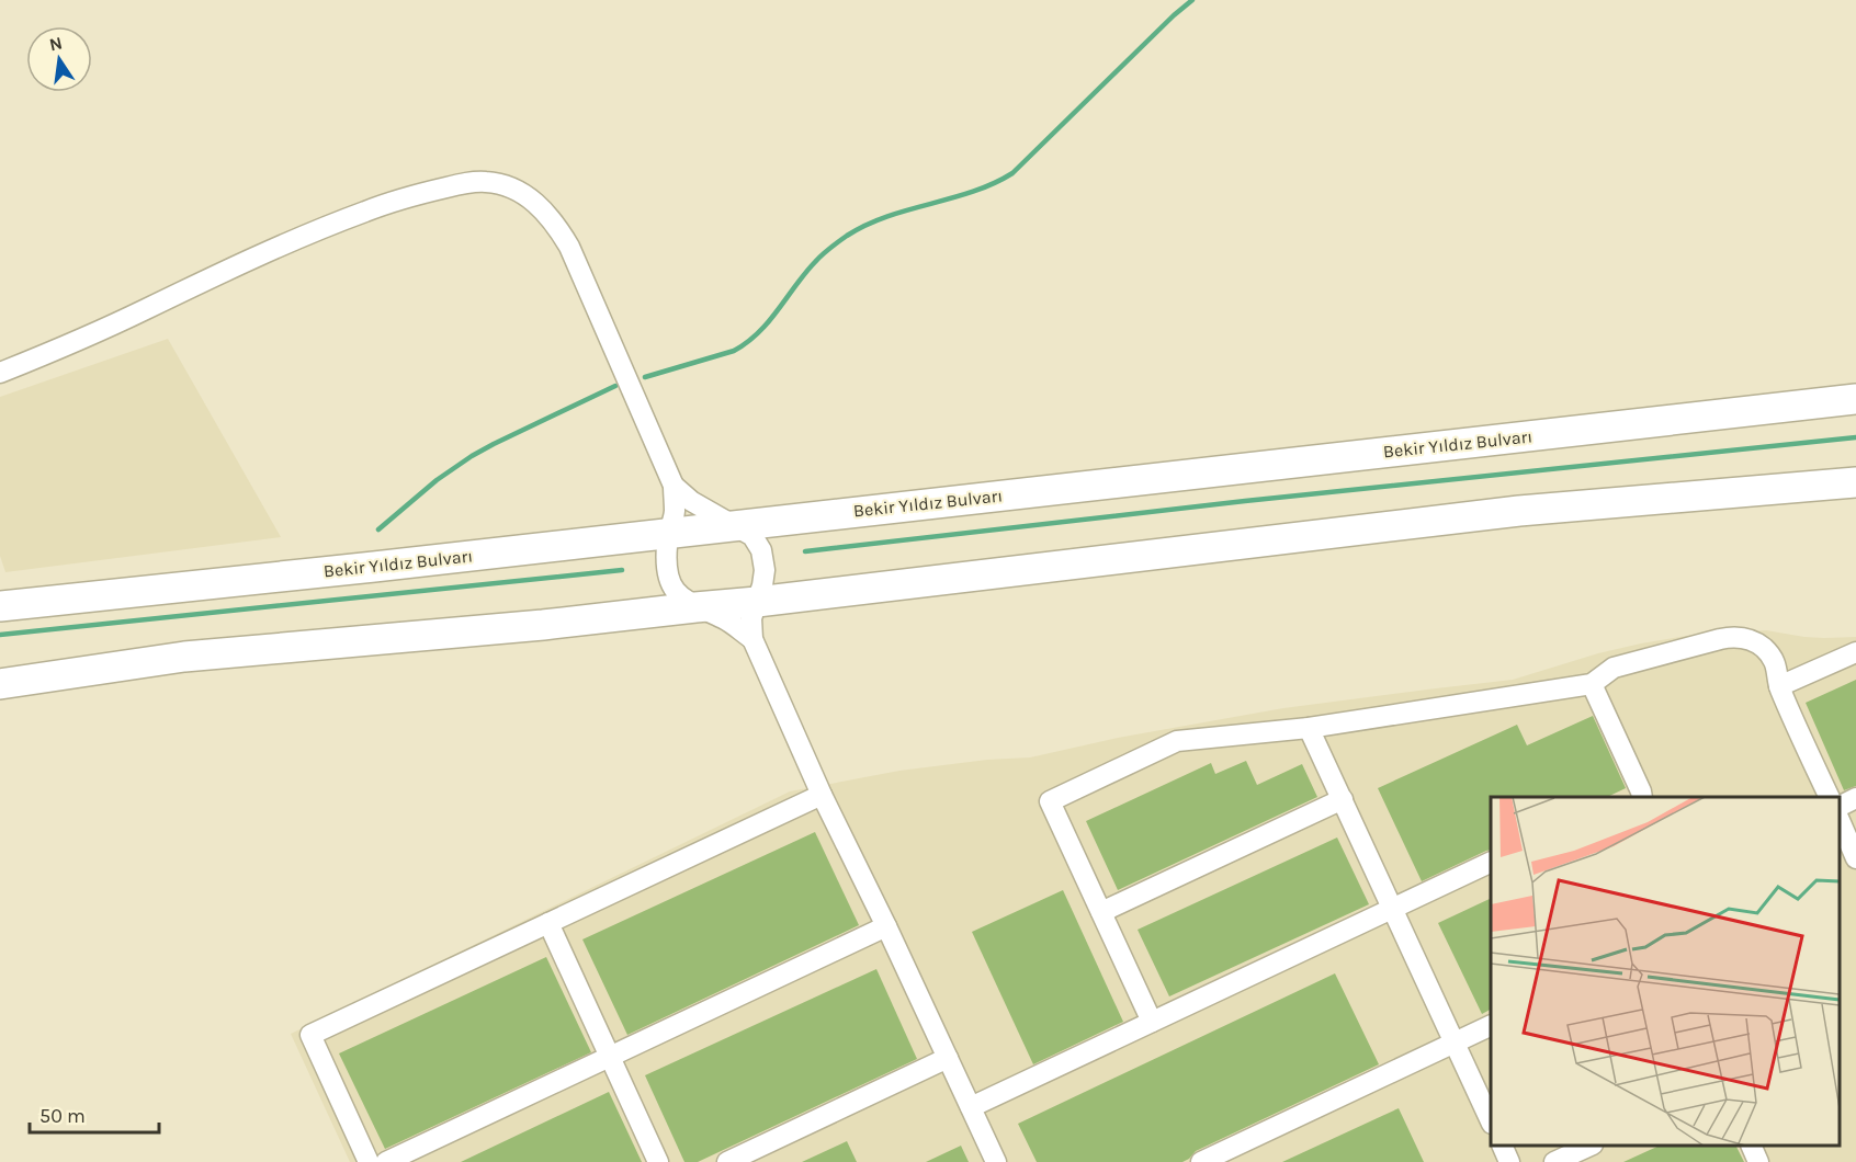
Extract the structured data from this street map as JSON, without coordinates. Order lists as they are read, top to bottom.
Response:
{
  "streets": {
    "main road": ["Bekir Yıldız Bulvarı"]
  },
  "scale_bar": "50 m",
  "north": "top"
}
